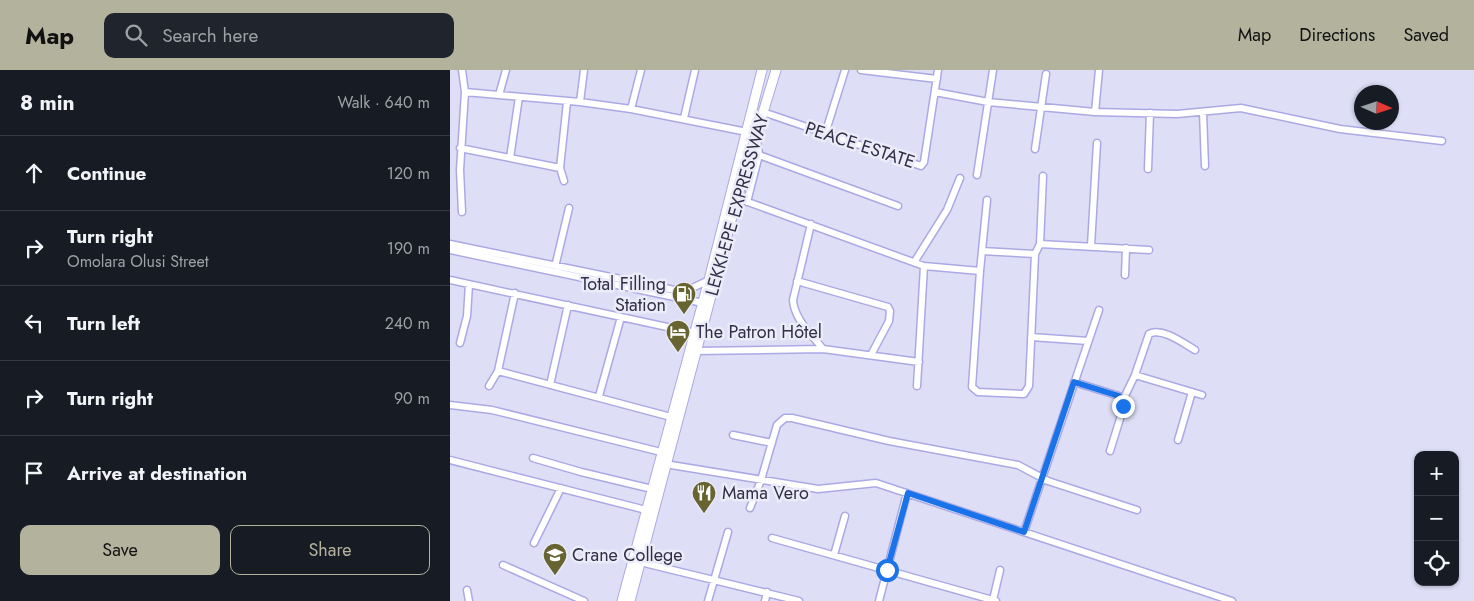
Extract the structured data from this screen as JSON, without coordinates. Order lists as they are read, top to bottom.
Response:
{
  "streets": {
    "highway": ["LEKKI-EPE EXPRESSWAY"],
    "street": ["PEACE ESTATE"]
  },
  "crossings": [
    ["PEACE ESTATE", "LEKKI-EPE EXPRESSWAY"]
  ],
  "places": {
    "fuel station": ["Total Filling Station"],
    "hotel": ["The Patron Hôtel"],
    "restaurant": ["Mama Vero"],
    "school or university": ["Crane College"]
  },
  "north": "right",
  "page": {
    "header": "Map",
    "search": "Search here",
    "nav": ["Map", "Directions", "Saved"],
    "heading": ["8 min", "Walk · 640 m"],
    "list": [
      ["Continue", "120 m"],
      ["Turn right", "Omolara Olusi Street", "190 m"],
      ["Turn left", "240 m"],
      ["Turn right", "90 m"],
      "Arrive at destination"
    ],
    "map_buttons": ["+", "−"],
    "buttons": ["Save", "Share"]
  }
}
